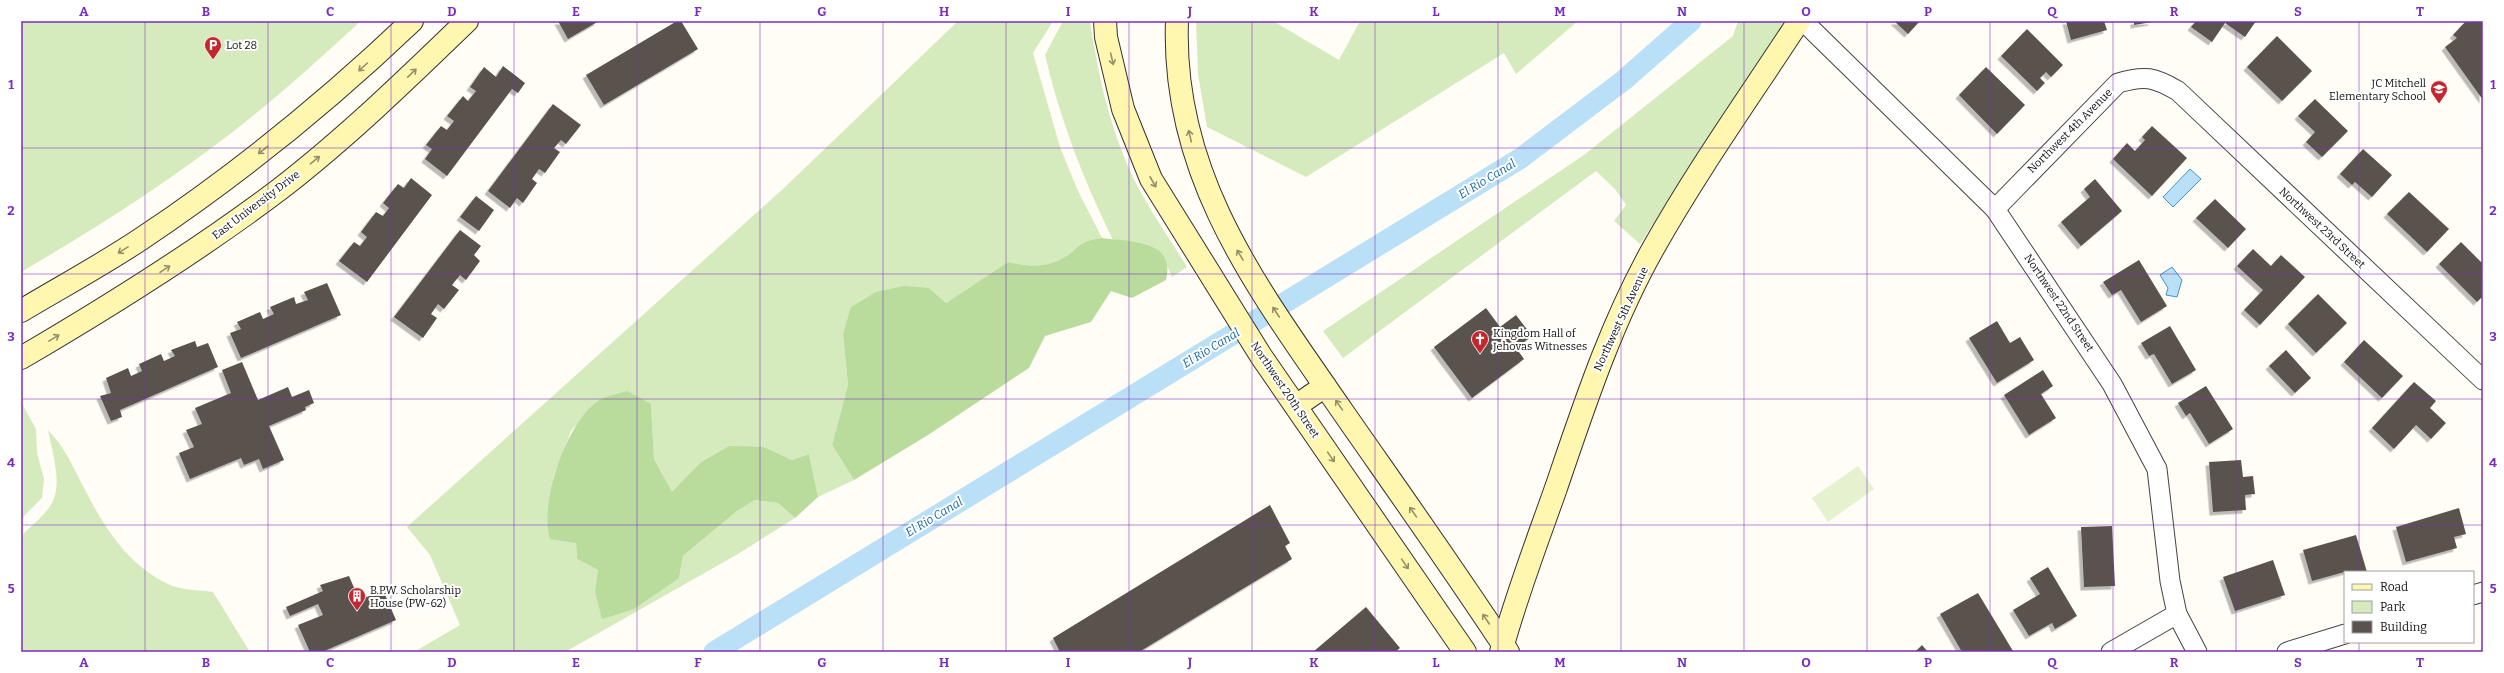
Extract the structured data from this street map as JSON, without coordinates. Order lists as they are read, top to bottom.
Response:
{
  "streets": {
    "street": [
      "Northwest 4th Avenue",
      "East University Drive",
      "Northwest 23rd Street",
      "Northwest 22nd Street",
      "Northwest 5th Avenue",
      "Northwest 20th Street"
    ]
  },
  "crossings": [
    ["Northwest 4th Avenue", "Northwest 23rd Street"],
    ["Northwest 4th Avenue", "Northwest 22nd Street"]
  ],
  "water": ["El Rio Canal"],
  "places": {
    "parking": ["Lot 28"],
    "school or university": ["JC Mitchell Elementary School"],
    "church": ["Kingdom Hall of Jehovas Witnesses"],
    "building": ["B.P.W. Scholarship House (PW-62)"]
  },
  "legend": ["Road", "Park", "Building"],
  "grid": {
    "columns": [
      "A",
      "B",
      "C",
      "D",
      "E",
      "F",
      "G",
      "H",
      "I",
      "J",
      "K",
      "L",
      "M",
      "N",
      "O",
      "P",
      "Q",
      "R",
      "S",
      "T"
    ],
    "rows": [
      "1",
      "2",
      "3",
      "4",
      "5"
    ]
  }
}
